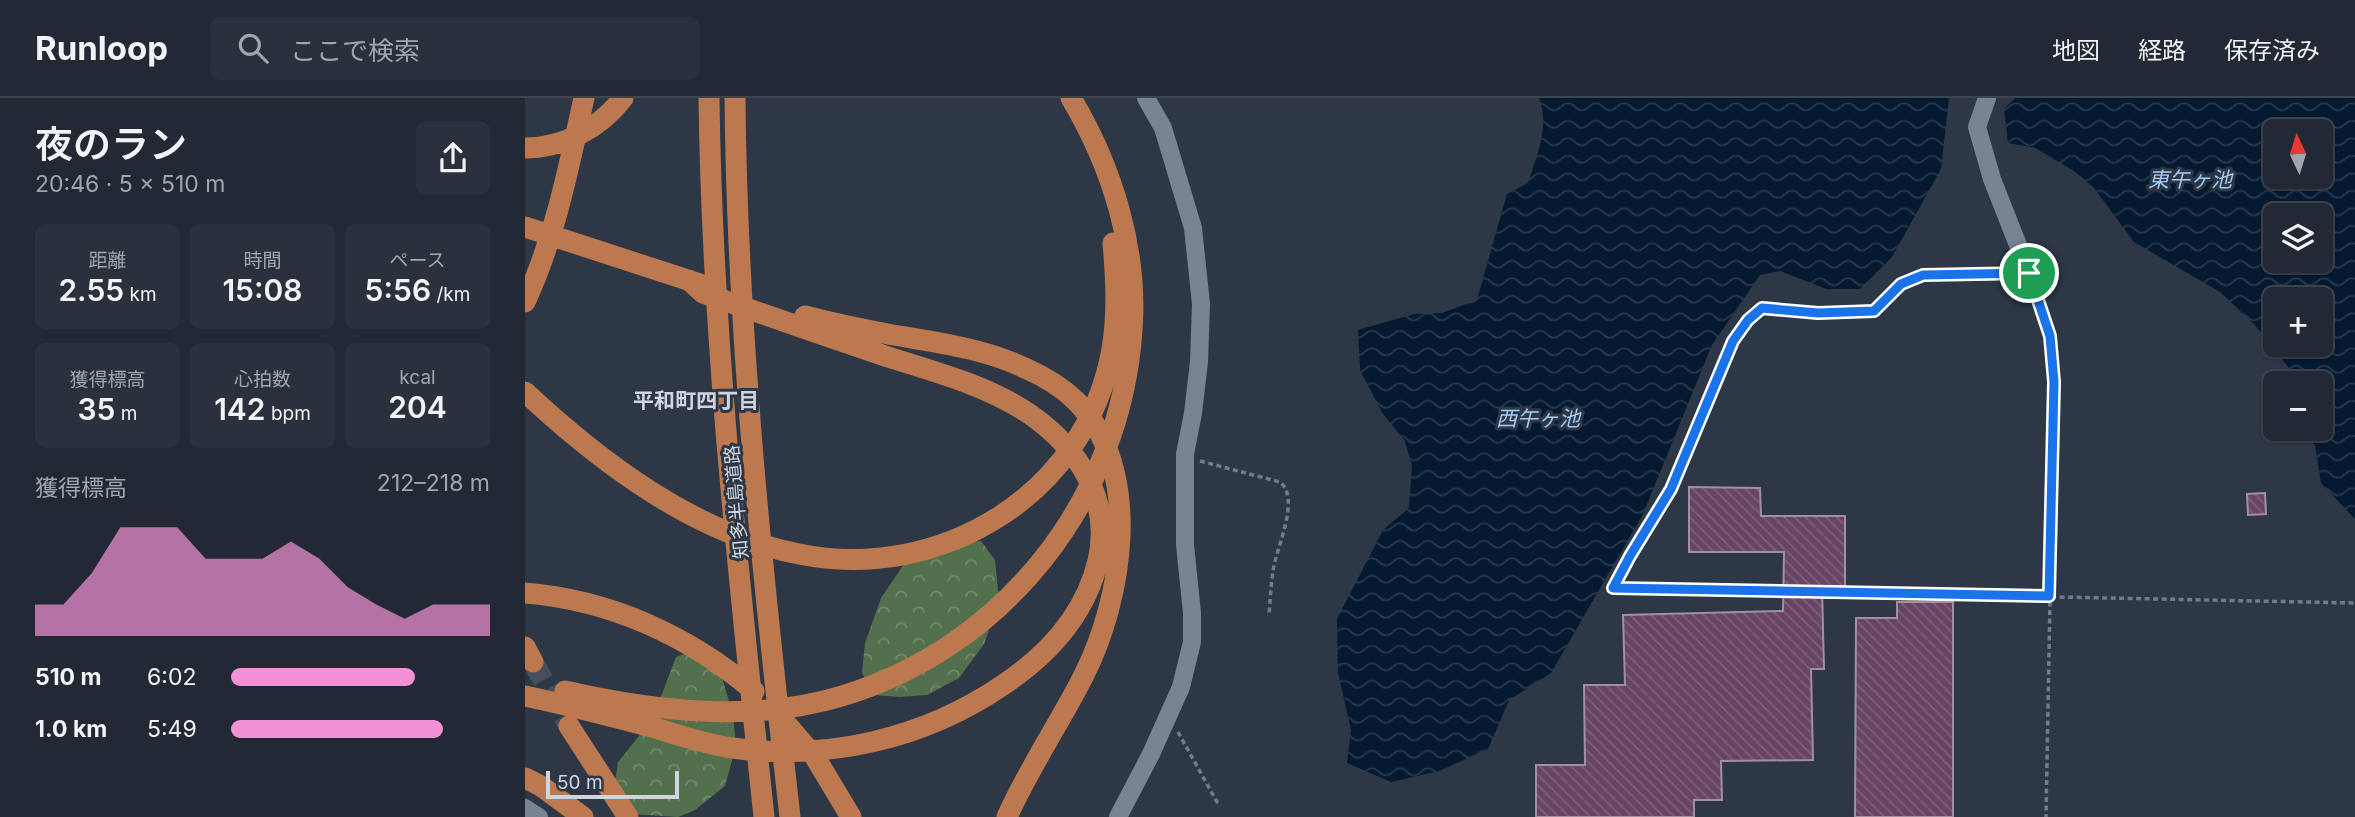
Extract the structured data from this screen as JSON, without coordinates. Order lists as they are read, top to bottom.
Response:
{
  "streets": {
    "highway": ["知多半島道路"]
  },
  "districts": ["平和町四丁目"],
  "water": ["東午ヶ池", "西午ヶ池"],
  "scale_bar": "50 m",
  "north": "top",
  "page": {
    "header": "Runloop",
    "search": "ここで検索",
    "nav": ["地図", "経路", "保存済み"],
    "heading": ["夜のラン", "20:46 · 5 × 510 m"],
    "map_buttons": ["+", "−"],
    "stats": [
      ["距離", "2.55 km"],
      ["時間", "15:08"],
      ["ペース", "5:56 /km"],
      ["獲得標高", "35 m"],
      ["心拍数", "142 bpm"],
      ["kcal", "204"]
    ],
    "chart": ["獲得標高", "212–218 m"],
    "list": [
      {
        "name": "510 m",
        "note": "6:02"
      },
      {
        "name": "1.0 km",
        "note": "5:49"
      }
    ],
    "scale": "50 m"
  }
}
